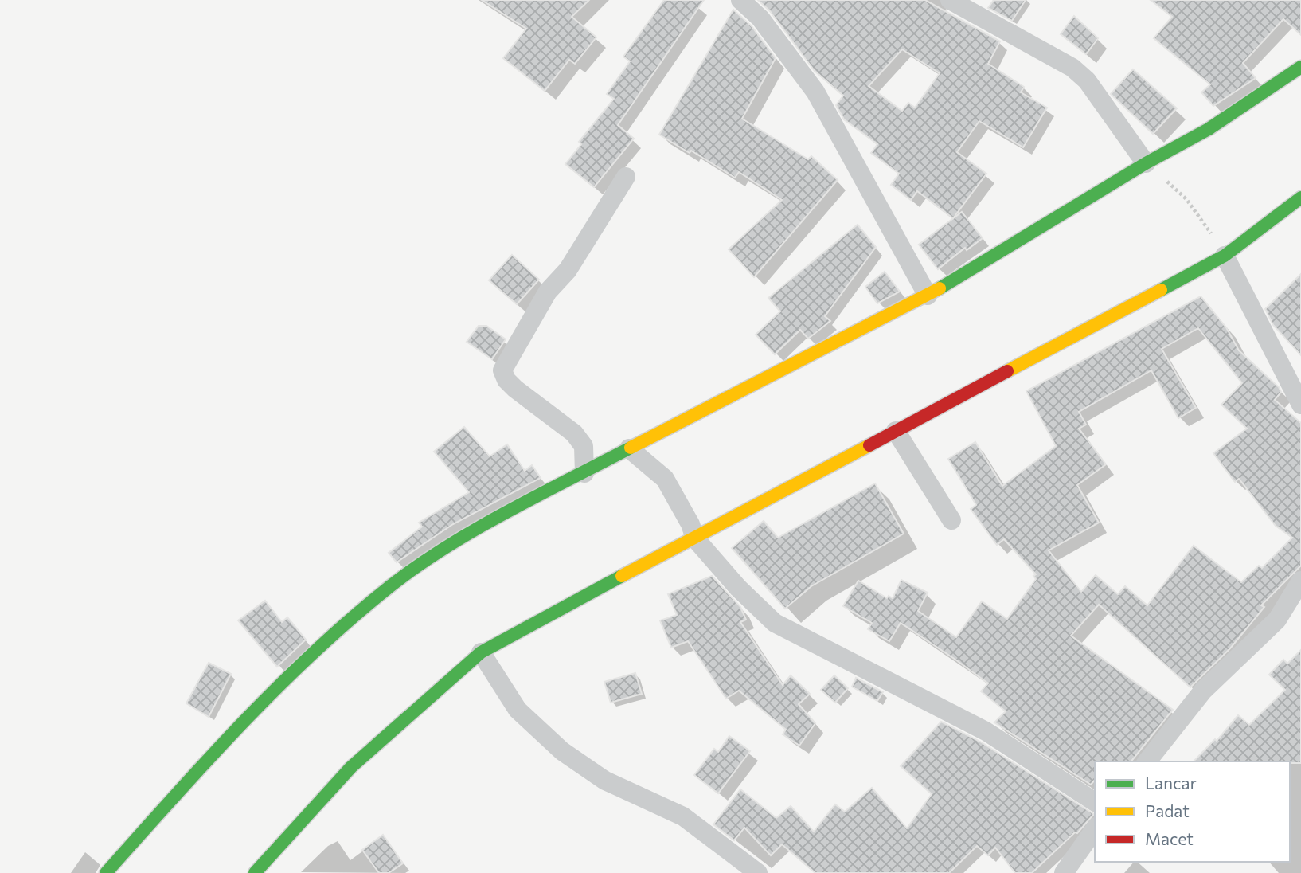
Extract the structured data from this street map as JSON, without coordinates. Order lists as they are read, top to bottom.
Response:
{
  "legend": ["Lancar", "Padat", "Macet"]
}
